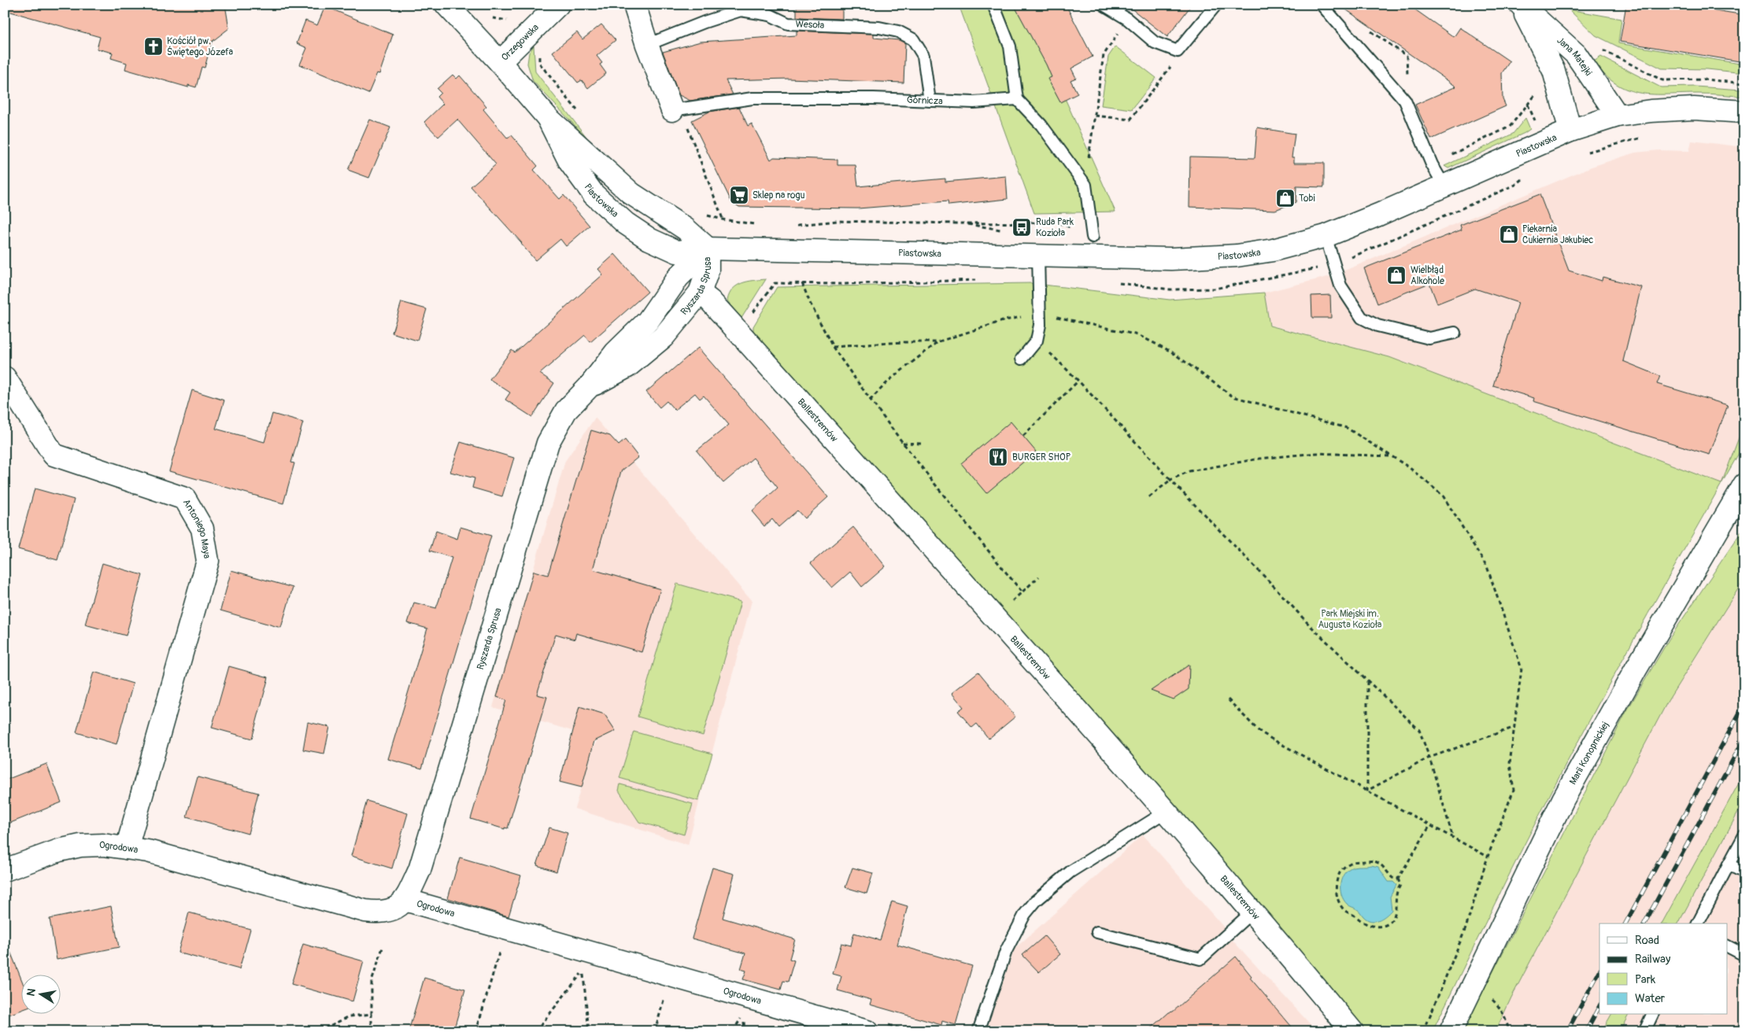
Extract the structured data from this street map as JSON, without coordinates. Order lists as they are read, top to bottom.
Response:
{
  "streets": {
    "street": [
      "Orzegowska",
      "Jana Matejki",
      "Piastowska",
      "Ryszarda Sprusa",
      "Ballestremów",
      "Antoniego Maya",
      "Marii Konopnickiej",
      "Ogrodowa"
    ],
    "lane": ["Wesoła", "Górnicza"]
  },
  "crossings": [
    ["Wesoła", "Górnicza"],
    ["Orzegowska", "Piastowska"],
    ["Jana Matejki", "Piastowska"],
    ["Piastowska", "Ryszarda Sprusa"],
    ["Ryszarda Sprusa", "Ballestremów"],
    ["Ryszarda Sprusa", "Ogrodowa"],
    ["Antoniego Maya", "Ogrodowa"]
  ],
  "parks": ["Park Miejski im. Augusta Kozioła"],
  "places": {
    "church": ["Kościół pw. Świętego Józefa"],
    "supermarket": ["Sklep na rogu"],
    "shop": ["Tobi", "Piekarnia Cukiernia Jakubiec", "Wielbłąd Alkohole"],
    "bus stop": ["Ruda Park Kozioła"],
    "restaurant": ["BURGER SHOP"]
  },
  "legend": [
    "Road",
    "Railway",
    "Park",
    "Water"
  ],
  "north": "left"
}
